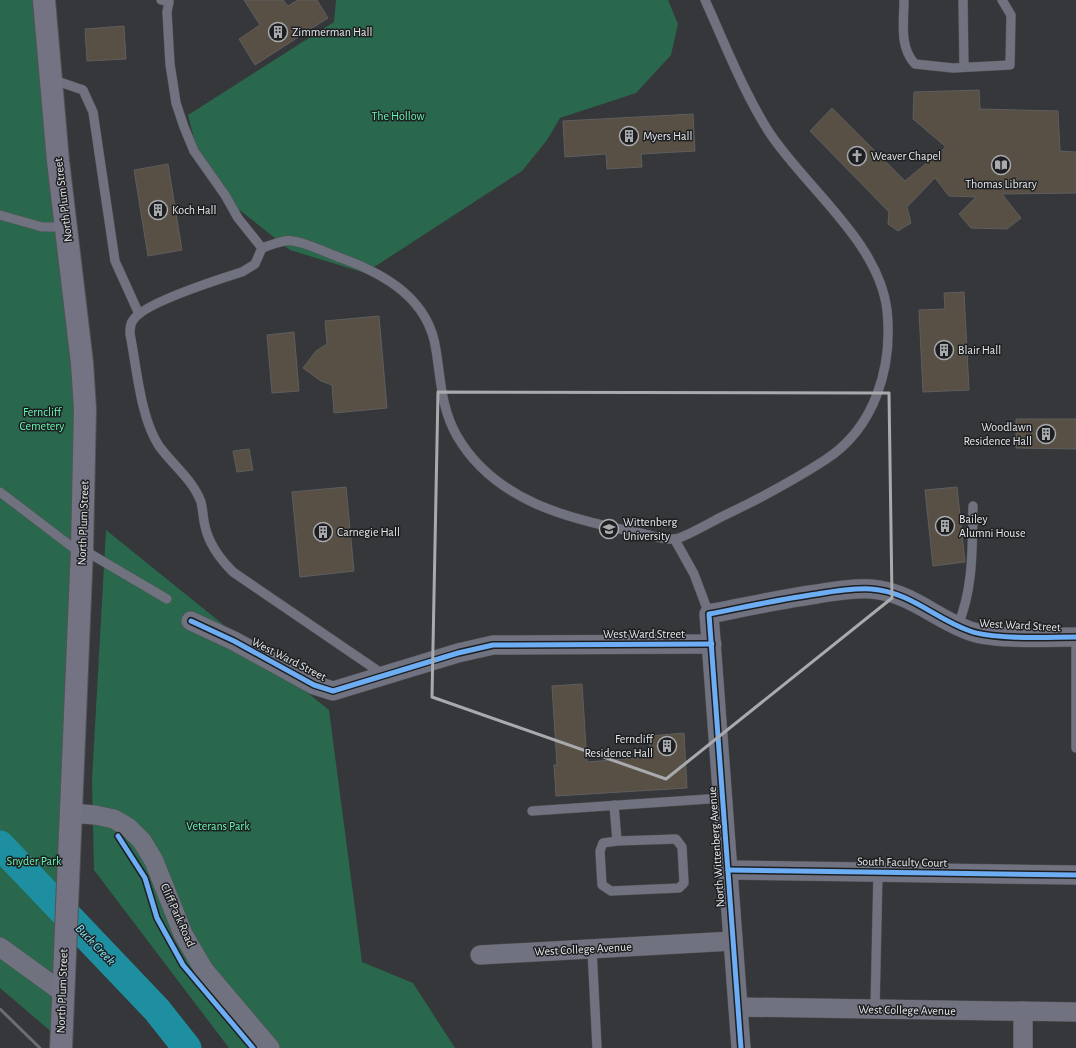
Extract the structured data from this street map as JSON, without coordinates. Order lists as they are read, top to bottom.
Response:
{
  "streets": {
    "main road": ["North Plum Street"],
    "street": [
      "West Ward Street",
      "North Wittenberg Avenue",
      "South Faculty Court",
      "Cliff Park Road",
      "West College Avenue"
    ]
  },
  "crossings": [
    ["North Plum Street", "Cliff Park Road"],
    ["West Ward Street", "North Wittenberg Avenue"],
    ["North Wittenberg Avenue", "South Faculty Court"],
    ["North Wittenberg Avenue", "West College Avenue"]
  ],
  "water": ["Buck Creek"],
  "parks": [
    "The Hollow",
    "Ferncliff Cemetery",
    "Veterans Park",
    "Snyder Park"
  ],
  "places": {
    "building": [
      "Zimmerman Hall",
      "Myers Hall",
      "Koch Hall",
      "Blair Hall",
      "Woodlawn Residence Hall",
      "Bailey Alumni House",
      "Carnegie Hall",
      "Ferncliff Residence Hall"
    ],
    "church": ["Weaver Chapel"],
    "library": ["Thomas Library"],
    "school or university": ["Wittenberg University"]
  }
}
